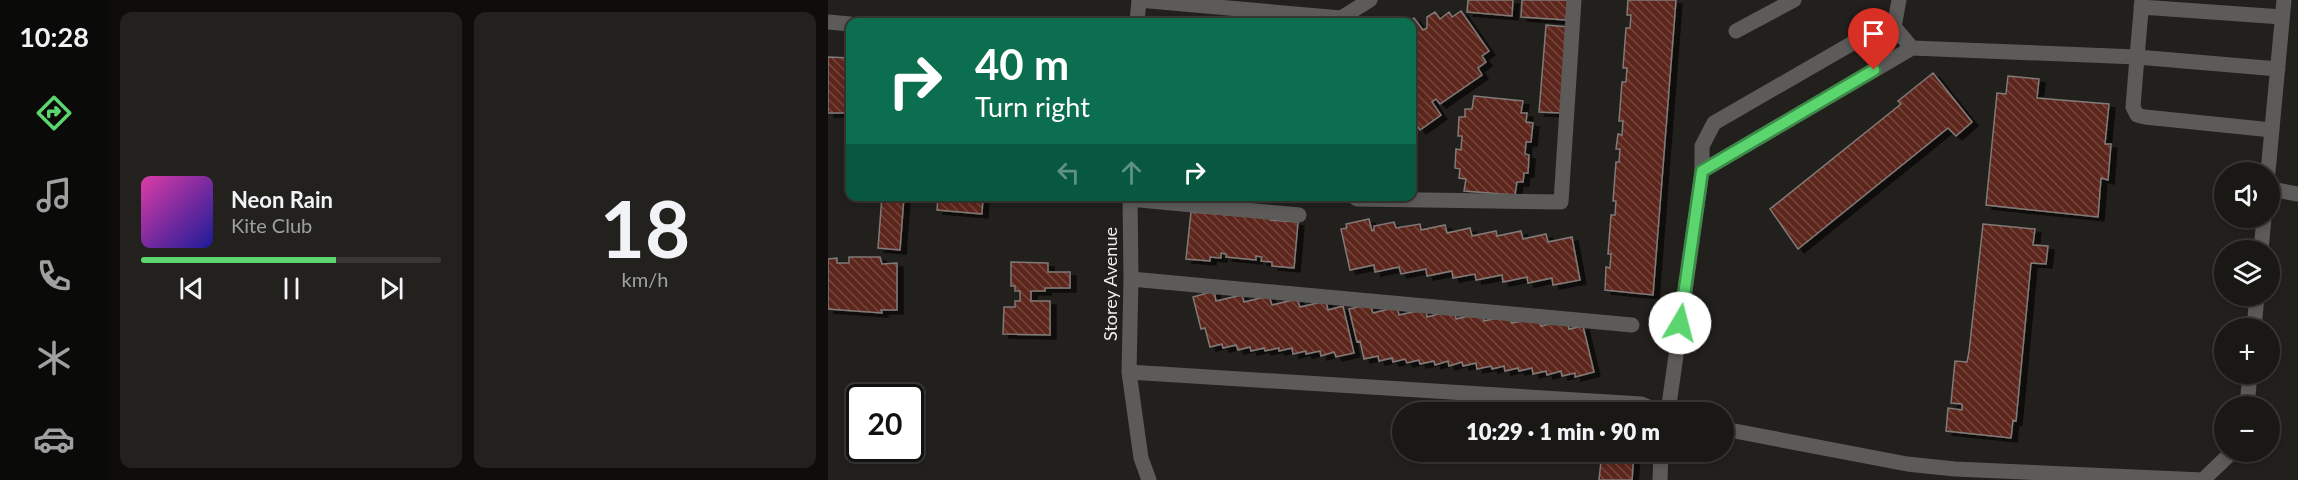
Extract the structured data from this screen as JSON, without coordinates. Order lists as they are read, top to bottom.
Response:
{
  "streets": {
    "street": ["Storey Avenue"]
  },
  "page": {
    "tabs": "10:28",
    "tile": ["18", "km/h"],
    "turn": ["40 m", "Turn right"],
    "map_buttons": ["+", "−"],
    "song": ["Neon Rain", "Kite Club"],
    "limit": "20",
    "trip": "10:29 · 1 min · 90 m"
  }
}
